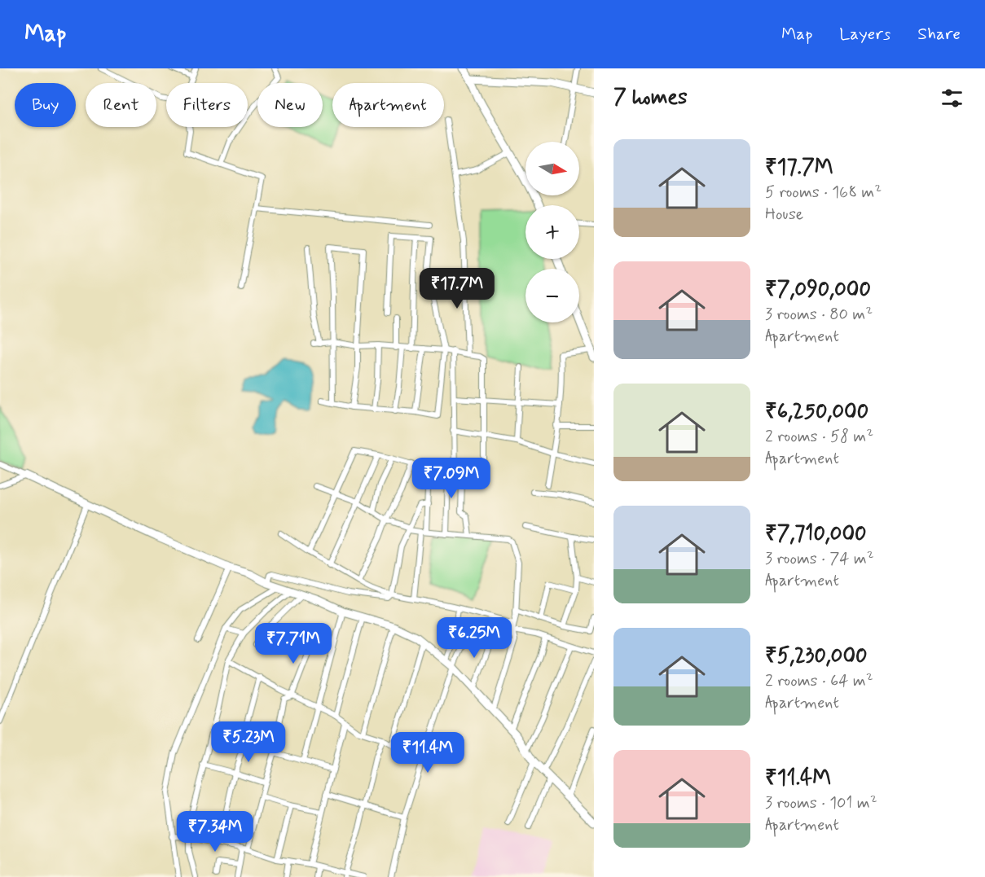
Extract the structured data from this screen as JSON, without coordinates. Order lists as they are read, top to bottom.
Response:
{
  "north": "right",
  "page": {
    "header": "Map",
    "nav": ["Map", "Layers", "Share"],
    "heading": "7 homes",
    "chip": [
      "Buy",
      "Rent",
      "Filters",
      "New",
      "Apartment"
    ],
    "list": [
      {
        "name": "₹17.7M",
        "note": "5 rooms · 168 m² · House"
      },
      {
        "name": "₹7,090,000",
        "note": "3 rooms · 80 m² · Apartment"
      },
      {
        "name": "₹6,250,000",
        "note": "2 rooms · 58 m² · Apartment"
      },
      {
        "name": "₹7,710,000",
        "note": "3 rooms · 74 m² · Apartment"
      },
      {
        "name": "₹5,230,000",
        "note": "2 rooms · 64 m² · Apartment"
      },
      {
        "name": "₹11.4M",
        "note": "3 rooms · 101 m² · Apartment"
      }
    ],
    "map_buttons": ["+", "−"],
    "price": [
      "₹17.7M",
      "₹7.09M",
      "₹6.25M",
      "₹7.71M",
      "₹5.23M",
      "₹11.4M",
      "₹7.34M"
    ]
  }
}
